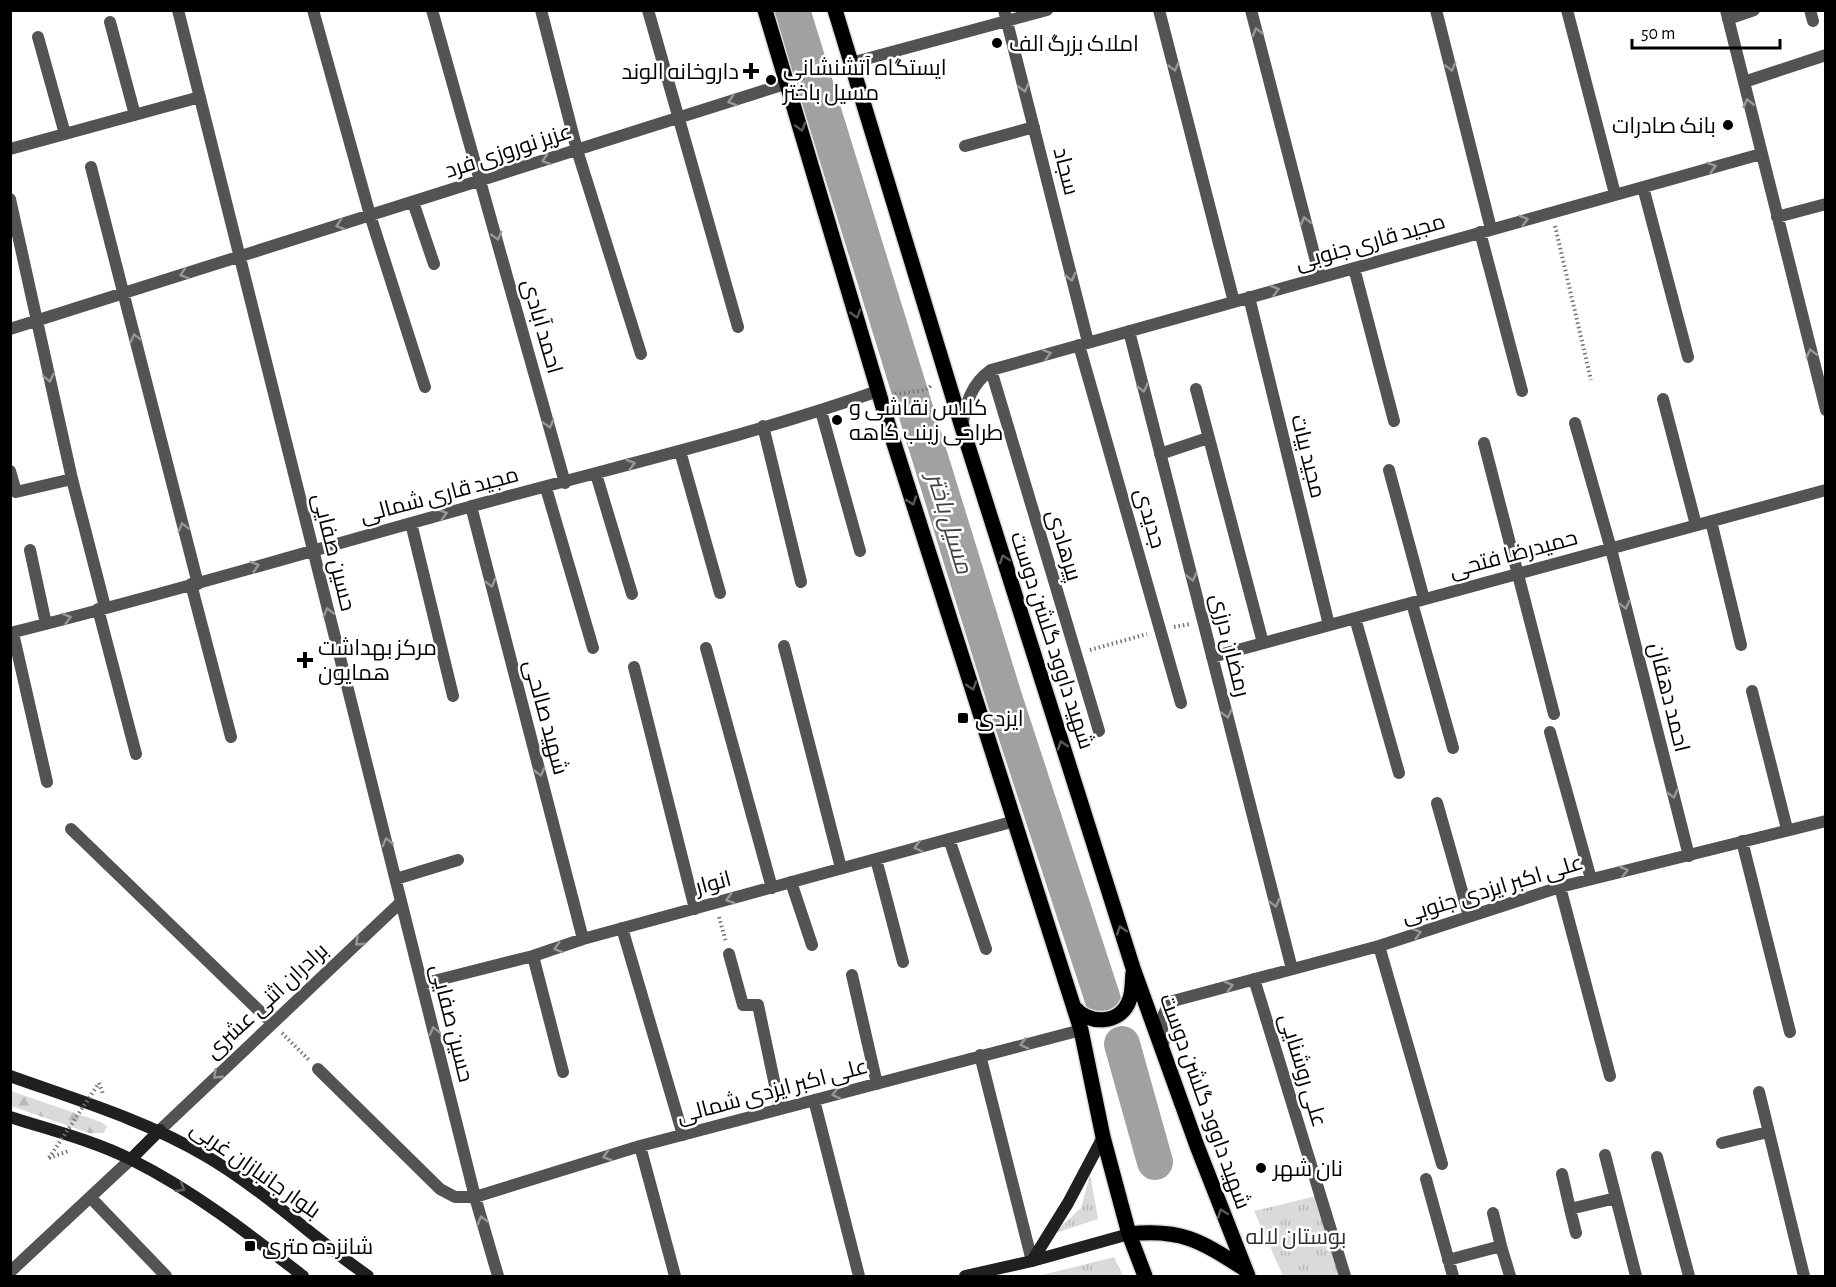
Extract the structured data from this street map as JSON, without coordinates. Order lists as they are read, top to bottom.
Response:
{
  "streets": {
    "main road": ["شهید داوود گلشن دوست", "بلوار جانبازان غربی"],
    "street": [
      "عزیز نوروزی فرد",
      "سجاد",
      "مجید قاری جنوبی",
      "احمد آبادی",
      "مجید بیات",
      "مجید قاری شمالی",
      "جدیدی",
      "پیرهادی",
      "حسین صفایی",
      "حمیدرضا فتحی",
      "رمضان درزی",
      "احمد دهقان",
      "شهید صالحی",
      "انوار",
      "علی اکبر ایزدی جنوبی",
      "برادران اثنی عشری",
      "علی روشنایی",
      "علی اکبر ایزدی شمالی"
    ]
  },
  "crossings": [
    ["عزیز نوروزی فرد", "احمد آبادی"],
    ["عزیز نوروزی فرد", "حسین صفایی"],
    ["سجاد", "مجید قاری جنوبی"],
    ["سجاد", "جدیدی"],
    ["مجید قاری جنوبی", "مجید بیات"],
    ["مجید قاری جنوبی", "جدیدی"],
    ["مجید قاری جنوبی", "پیرهادی"],
    ["مجید قاری جنوبی", "رمضان درزی"],
    ["احمد آبادی", "مجید قاری شمالی"],
    ["مجید بیات", "حمیدرضا فتحی"],
    ["مجید قاری شمالی", "حسین صفایی"],
    ["مجید قاری شمالی", "شهید صالحی"],
    ["حسین صفایی", "انوار"],
    ["حسین صفایی", "برادران اثنی عشری"],
    ["حسین صفایی", "علی اکبر ایزدی شمالی"],
    ["حمیدرضا فتحی", "رمضان درزی"],
    ["حمیدرضا فتحی", "احمد دهقان"],
    ["شهید داوود گلشن دوست", "علی اکبر ایزدی جنوبی"],
    ["رمضان درزی", "علی اکبر ایزدی جنوبی"],
    ["احمد دهقان", "علی اکبر ایزدی جنوبی"],
    ["شهید صالحی", "انوار"],
    ["علی اکبر ایزدی جنوبی", "علی روشنایی"],
    ["برادران اثنی عشری", "بلوار جانبازان غربی"]
  ],
  "one_way": [
    "عزیز نوروزی فرد",
    "سجاد",
    "مجید قاری جنوبی",
    "مجید قاری شمالی",
    "حسین صفایی",
    "علی اکبر ایزدی جنوبی",
    "برادران اثنی عشری",
    "علی اکبر ایزدی شمالی"
  ],
  "water": ["مسیل باختر"],
  "parks": ["بوستان لاله"],
  "places": {
    "other": [
      "املاک بزرگ الف",
      "ایستگاه آتشنشانی مسیل باختر",
      "بانک صادرات",
      "کلاس نقاشی و طراحی زینب کاهه",
      "نان شهر"
    ],
    "health": ["داروخانه الوند", "مرکز بهداشت همایون"],
    "transit": ["ایزدی", "شانزده متری"]
  },
  "scale_bar": "50 m"
}
